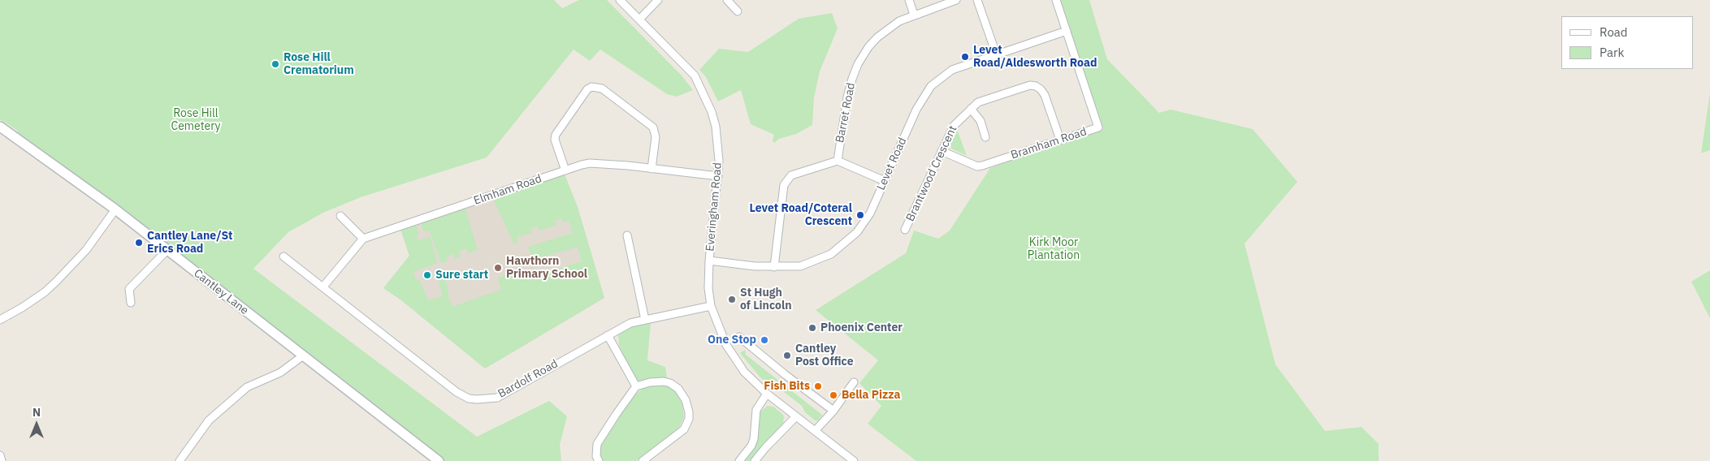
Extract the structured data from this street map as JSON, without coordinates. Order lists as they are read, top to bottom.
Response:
{
  "streets": {
    "main road": ["Cantley Lane"],
    "street": [
      "Barret Road",
      "Bramham Road",
      "Levet Road",
      "Brantwood Crescent",
      "Elmham Road",
      "Everingham Road",
      "Bardolf Road"
    ]
  },
  "crossings": [
    ["Bramham Road", "Levet Road"],
    ["Bramham Road", "Brantwood Crescent"],
    ["Levet Road", "Everingham Road"],
    ["Elmham Road", "Everingham Road"],
    ["Everingham Road", "Bardolf Road"]
  ],
  "parks": ["Rose Hill Cemetery", "Kirk Moor Plantation"],
  "places": [
    "Levet Road/Aldesworth Road",
    "Rose Hill Crematorium",
    "Levet Road/Coteral Crescent",
    "Cantley Lane/St Erics Road",
    "Hawthorn Primary School",
    "Sure start",
    "St Hugh of Lincoln",
    "Phoenix Center",
    "One Stop",
    "Cantley Post Office",
    "Fish Bits",
    "Bella Pizza"
  ],
  "legend": ["Road", "Park"],
  "north": "top"
}
